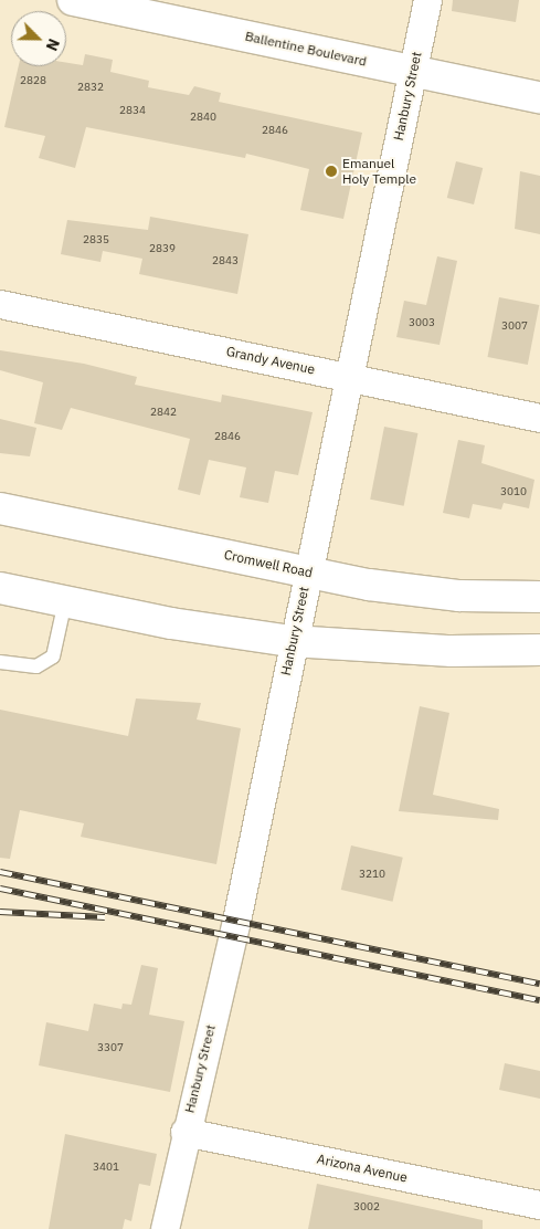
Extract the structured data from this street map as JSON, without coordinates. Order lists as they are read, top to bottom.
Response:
{
  "streets": {
    "street": [
      "Ballentine Boulevard",
      "Hanbury Street",
      "Grandy Avenue",
      "Cromwell Road",
      "Arizona Avenue"
    ]
  },
  "crossings": [
    ["Ballentine Boulevard", "Hanbury Street"],
    ["Hanbury Street", "Grandy Avenue"],
    ["Hanbury Street", "Cromwell Road"],
    ["Hanbury Street", "Arizona Avenue"]
  ],
  "places": ["Emanuel Holy Temple"],
  "house_numbers": [
    "2828",
    "2832",
    "2834",
    "2840",
    "2846",
    "2835",
    "2839",
    "2843",
    "3003",
    "3007",
    "2842",
    "2846",
    "3010",
    "3210",
    "3307",
    "3401",
    "3002"
  ],
  "north": "bottom right"
}
